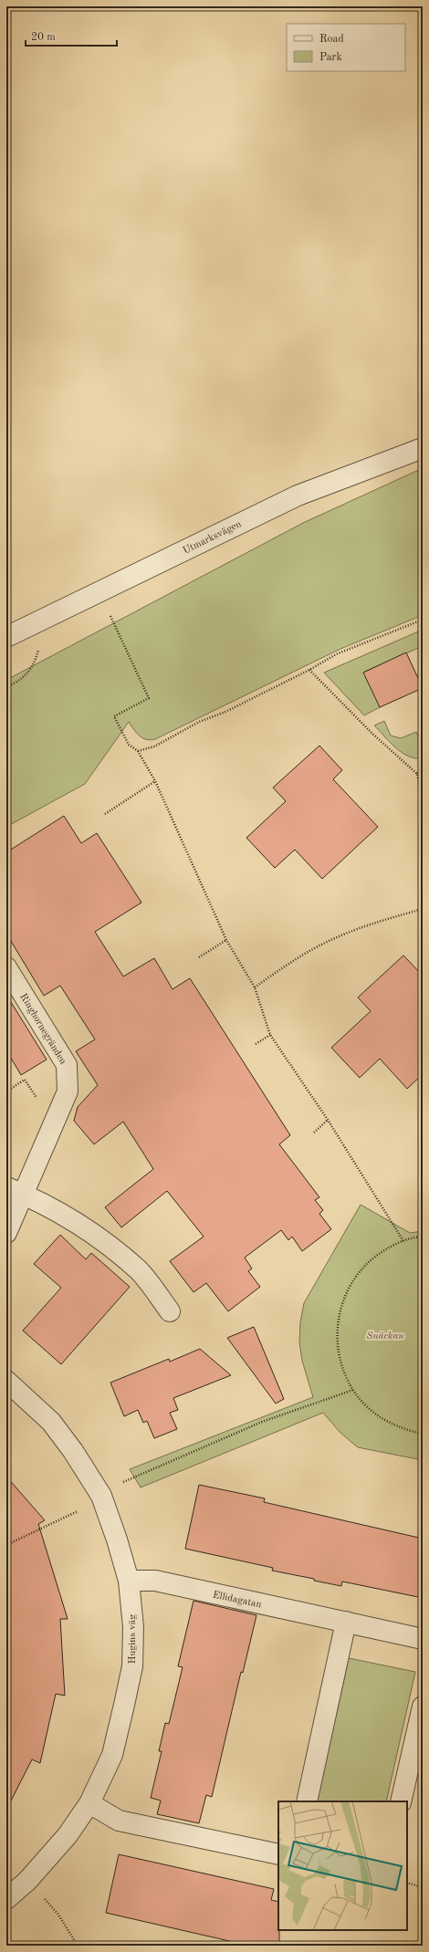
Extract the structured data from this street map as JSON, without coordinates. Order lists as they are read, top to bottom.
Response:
{
  "streets": {
    "street": [
      "Utmarksvägen",
      "Ringhornegränden",
      "Ellidagatan",
      "Hugins väg"
    ]
  },
  "crossings": [
    ["Ellidagatan", "Hugins väg"]
  ],
  "parks": ["Snäckan"],
  "legend": ["Road", "Park"],
  "scale_bar": "20 m"
}
